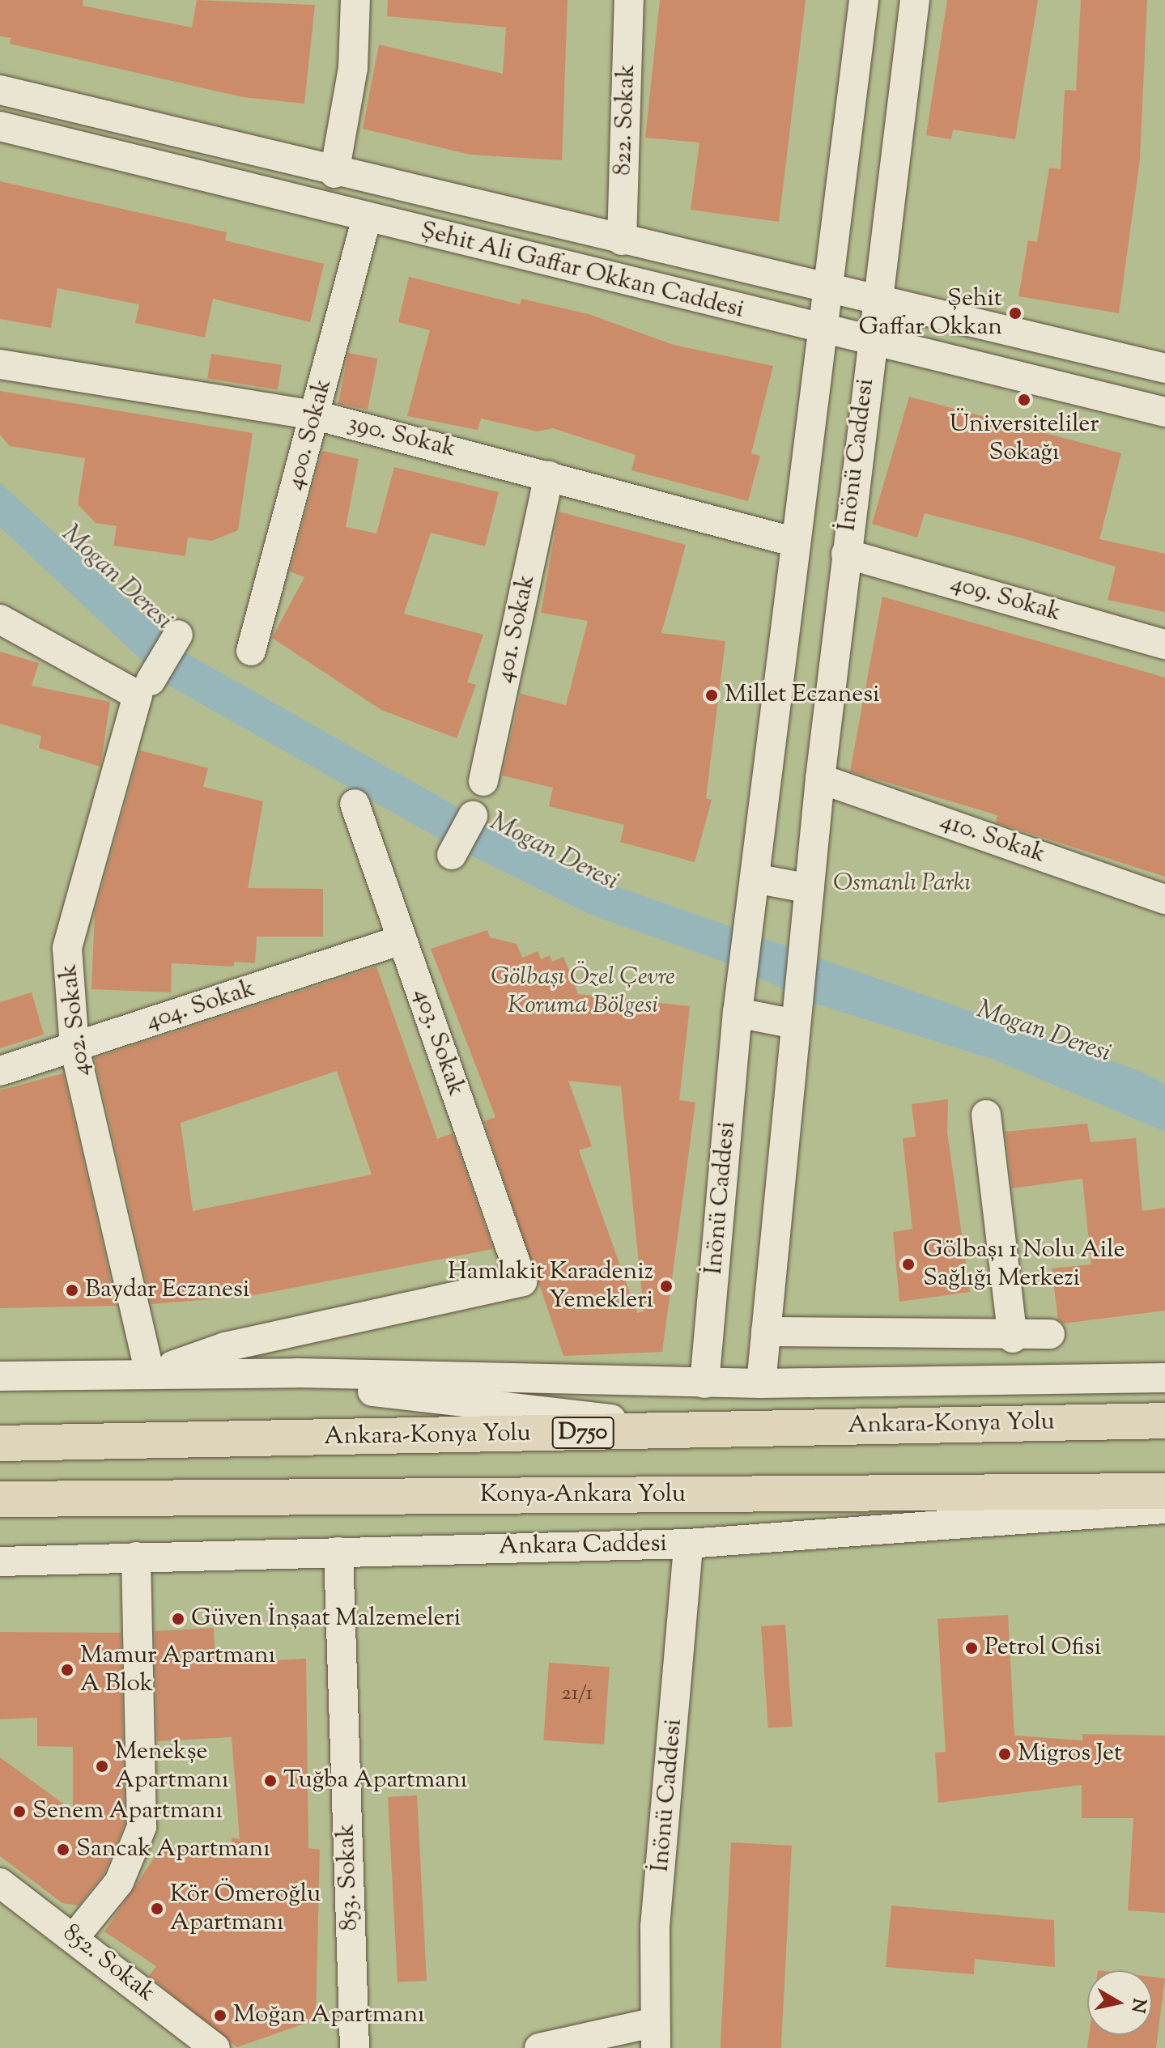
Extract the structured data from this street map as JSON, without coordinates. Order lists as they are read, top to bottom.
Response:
{
  "streets": {
    "highway": ["Ankara-Konya Yolu", "D750", "Konya-Ankara Yolu"],
    "street": [
      "822. Sokak",
      "Şehit Ali Gaffar Okkan Caddesi",
      "400. Sokak",
      "390. Sokak",
      "İnönü Caddesi",
      "409. Sokak",
      "401. Sokak",
      "410. Sokak",
      "404. Sokak",
      "402. Sokak",
      "403. Sokak",
      "Ankara Caddesi",
      "853. Sokak",
      "852. Sokak"
    ]
  },
  "crossings": [
    ["822. Sokak", "Şehit Ali Gaffar Okkan Caddesi"],
    ["Şehit Ali Gaffar Okkan Caddesi", "400. Sokak"],
    ["Şehit Ali Gaffar Okkan Caddesi", "İnönü Caddesi"],
    ["400. Sokak", "390. Sokak"],
    ["390. Sokak", "İnönü Caddesi"],
    ["390. Sokak", "401. Sokak"],
    ["İnönü Caddesi", "409. Sokak"],
    ["İnönü Caddesi", "410. Sokak"],
    ["İnönü Caddesi", "Ankara Caddesi"],
    ["404. Sokak", "402. Sokak"],
    ["404. Sokak", "403. Sokak"],
    ["402. Sokak", "403. Sokak"],
    ["Ankara Caddesi", "853. Sokak"]
  ],
  "water": ["Mogan Deresi"],
  "parks": ["Osmanlı Parkı", "Gölbaşı Özel Çevre Koruma Bölgesi"],
  "places": [
    "Şehit Gaffar Okkan",
    "Üniversiteliler Sokağı",
    "Millet Eczanesi",
    "Gölbaşı 1 Nolu Aile Sağlığı Merkezi",
    "Hamlakit Karadeniz Yemekleri",
    "Baydar Eczanesi",
    "Güven İnşaat Malzemeleri",
    "Petrol Ofisi",
    "Mamur Apartmanı A Blok",
    "Migros Jet",
    "Menekşe Apartmanı",
    "Tuğba Apartmanı",
    "Senem Apartmanı",
    "Sancak Apartmanı",
    "Kör Ömeroğlu Apartmanı",
    "Moğan Apartmanı"
  ],
  "house_numbers": ["21/1"],
  "north": "right"
}
